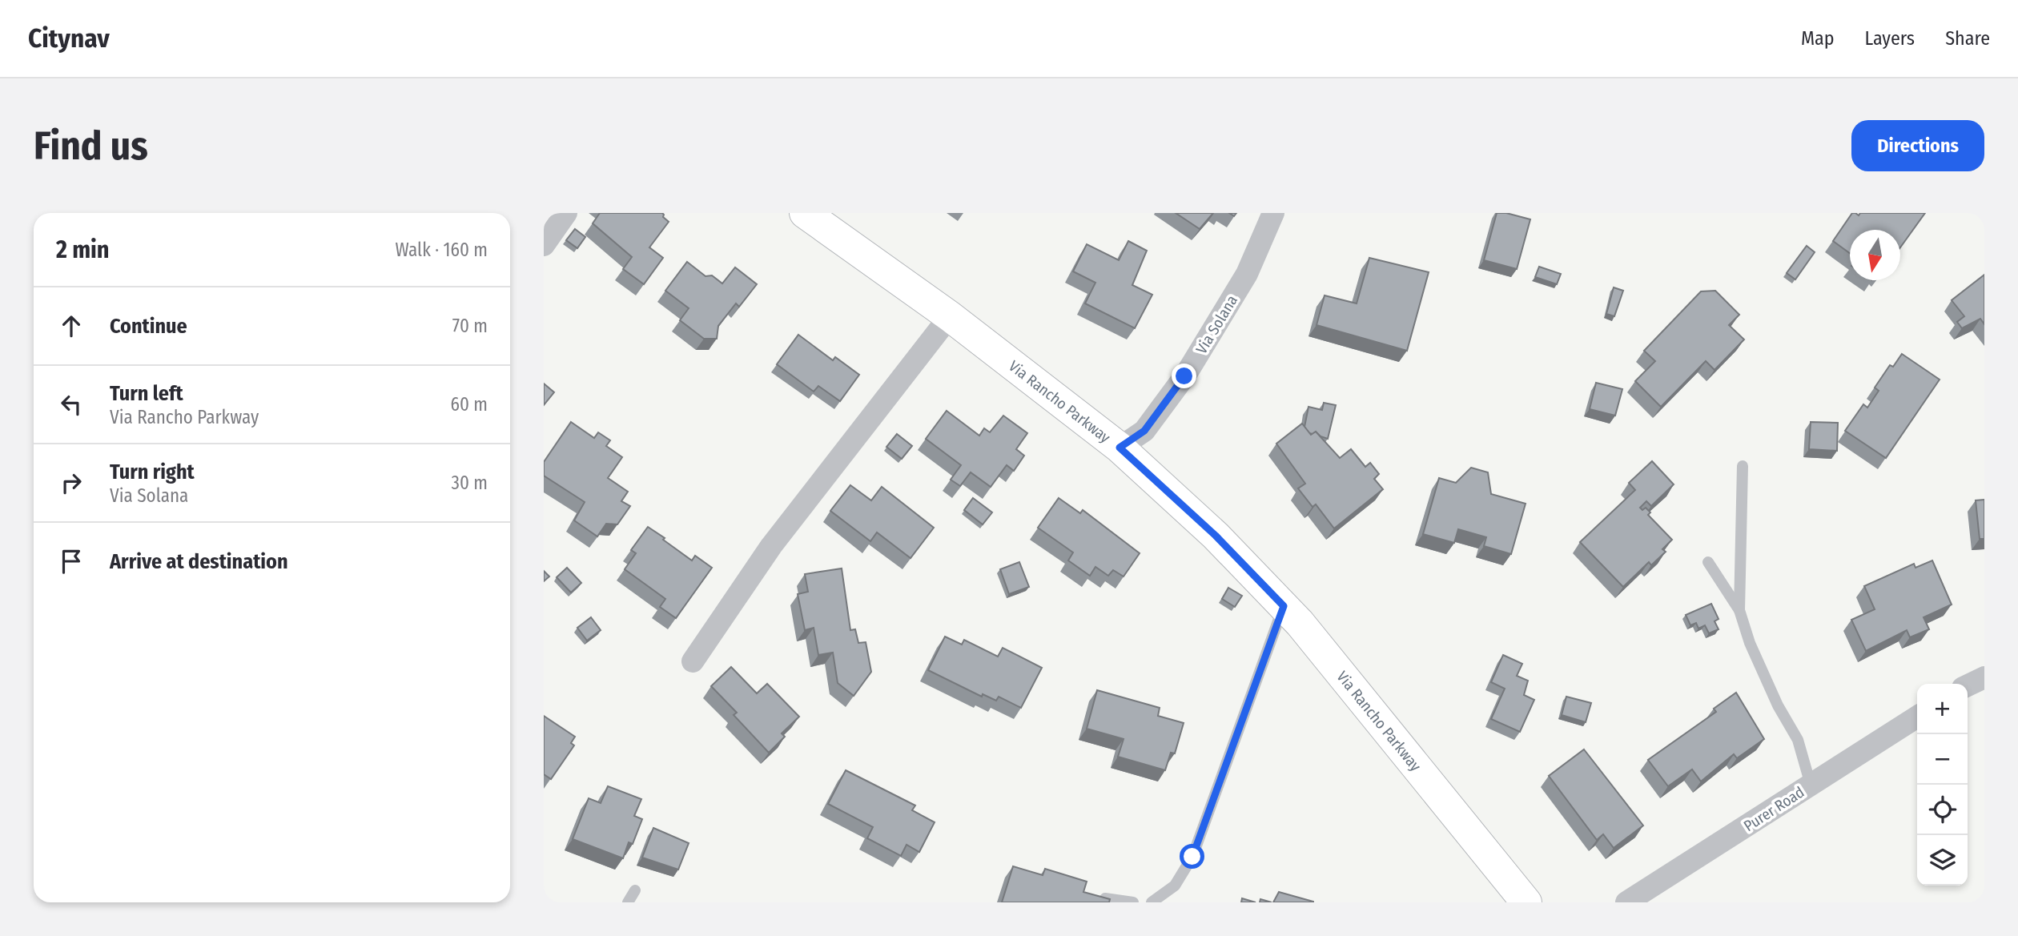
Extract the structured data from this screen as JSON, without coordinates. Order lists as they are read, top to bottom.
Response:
{
  "streets": {
    "main road": ["Via Rancho Parkway"],
    "street": ["Via Solana", "Purer Road"]
  },
  "crossings": [
    ["Via Solana", "Via Rancho Parkway"]
  ],
  "north": "bottom",
  "page": {
    "header": "Citynav",
    "nav": ["Map", "Layers", "Share"],
    "buttons": "Directions",
    "title": "Find us",
    "heading": ["2 min", "Walk · 160 m"],
    "list": [
      ["Continue", "70 m"],
      ["Turn left", "Via Rancho Parkway", "60 m"],
      ["Turn right", "Via Solana", "30 m"],
      "Arrive at destination"
    ],
    "map_buttons": ["+", "−"]
  }
}
